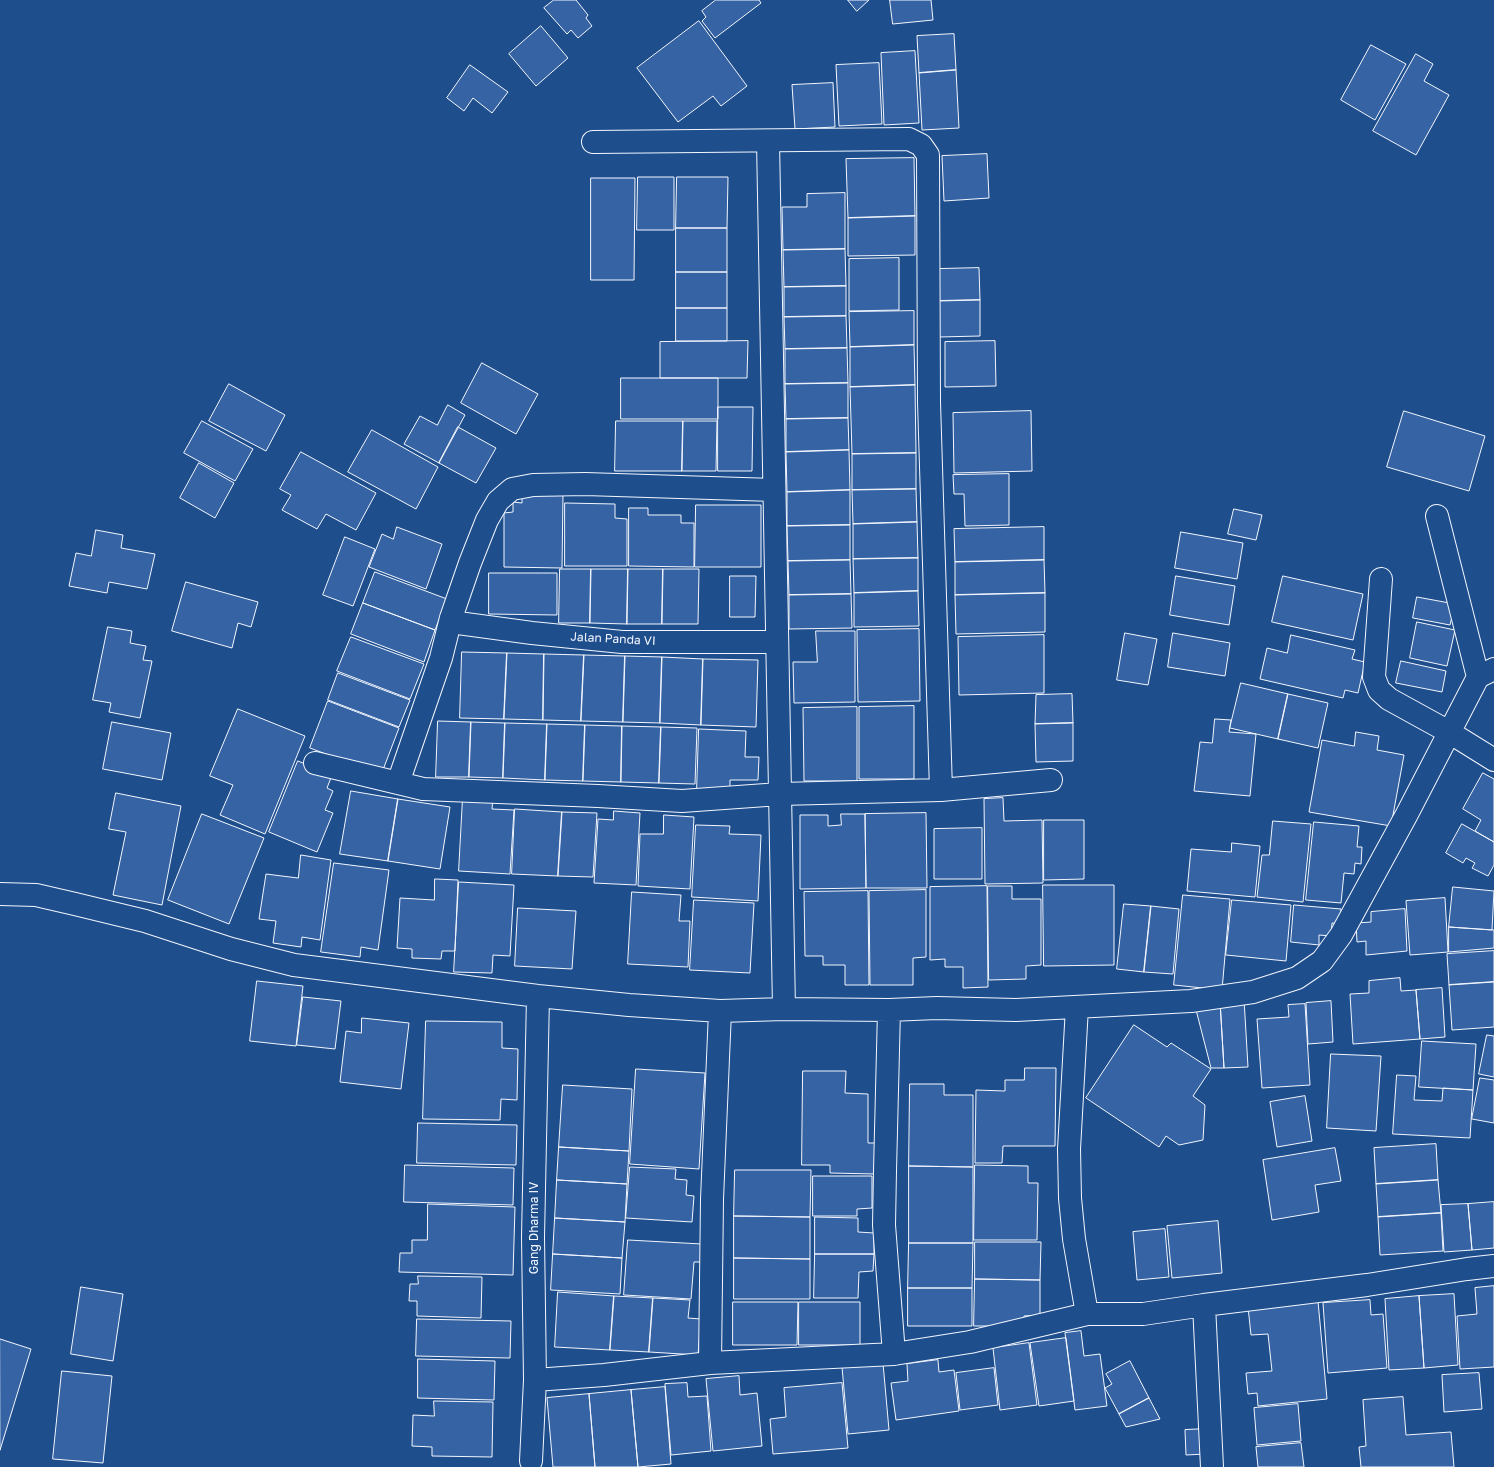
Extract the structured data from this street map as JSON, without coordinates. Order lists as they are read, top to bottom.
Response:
{
  "streets": {
    "street": ["Jalan Panda VI", "Gang Dharma IV"]
  }
}
